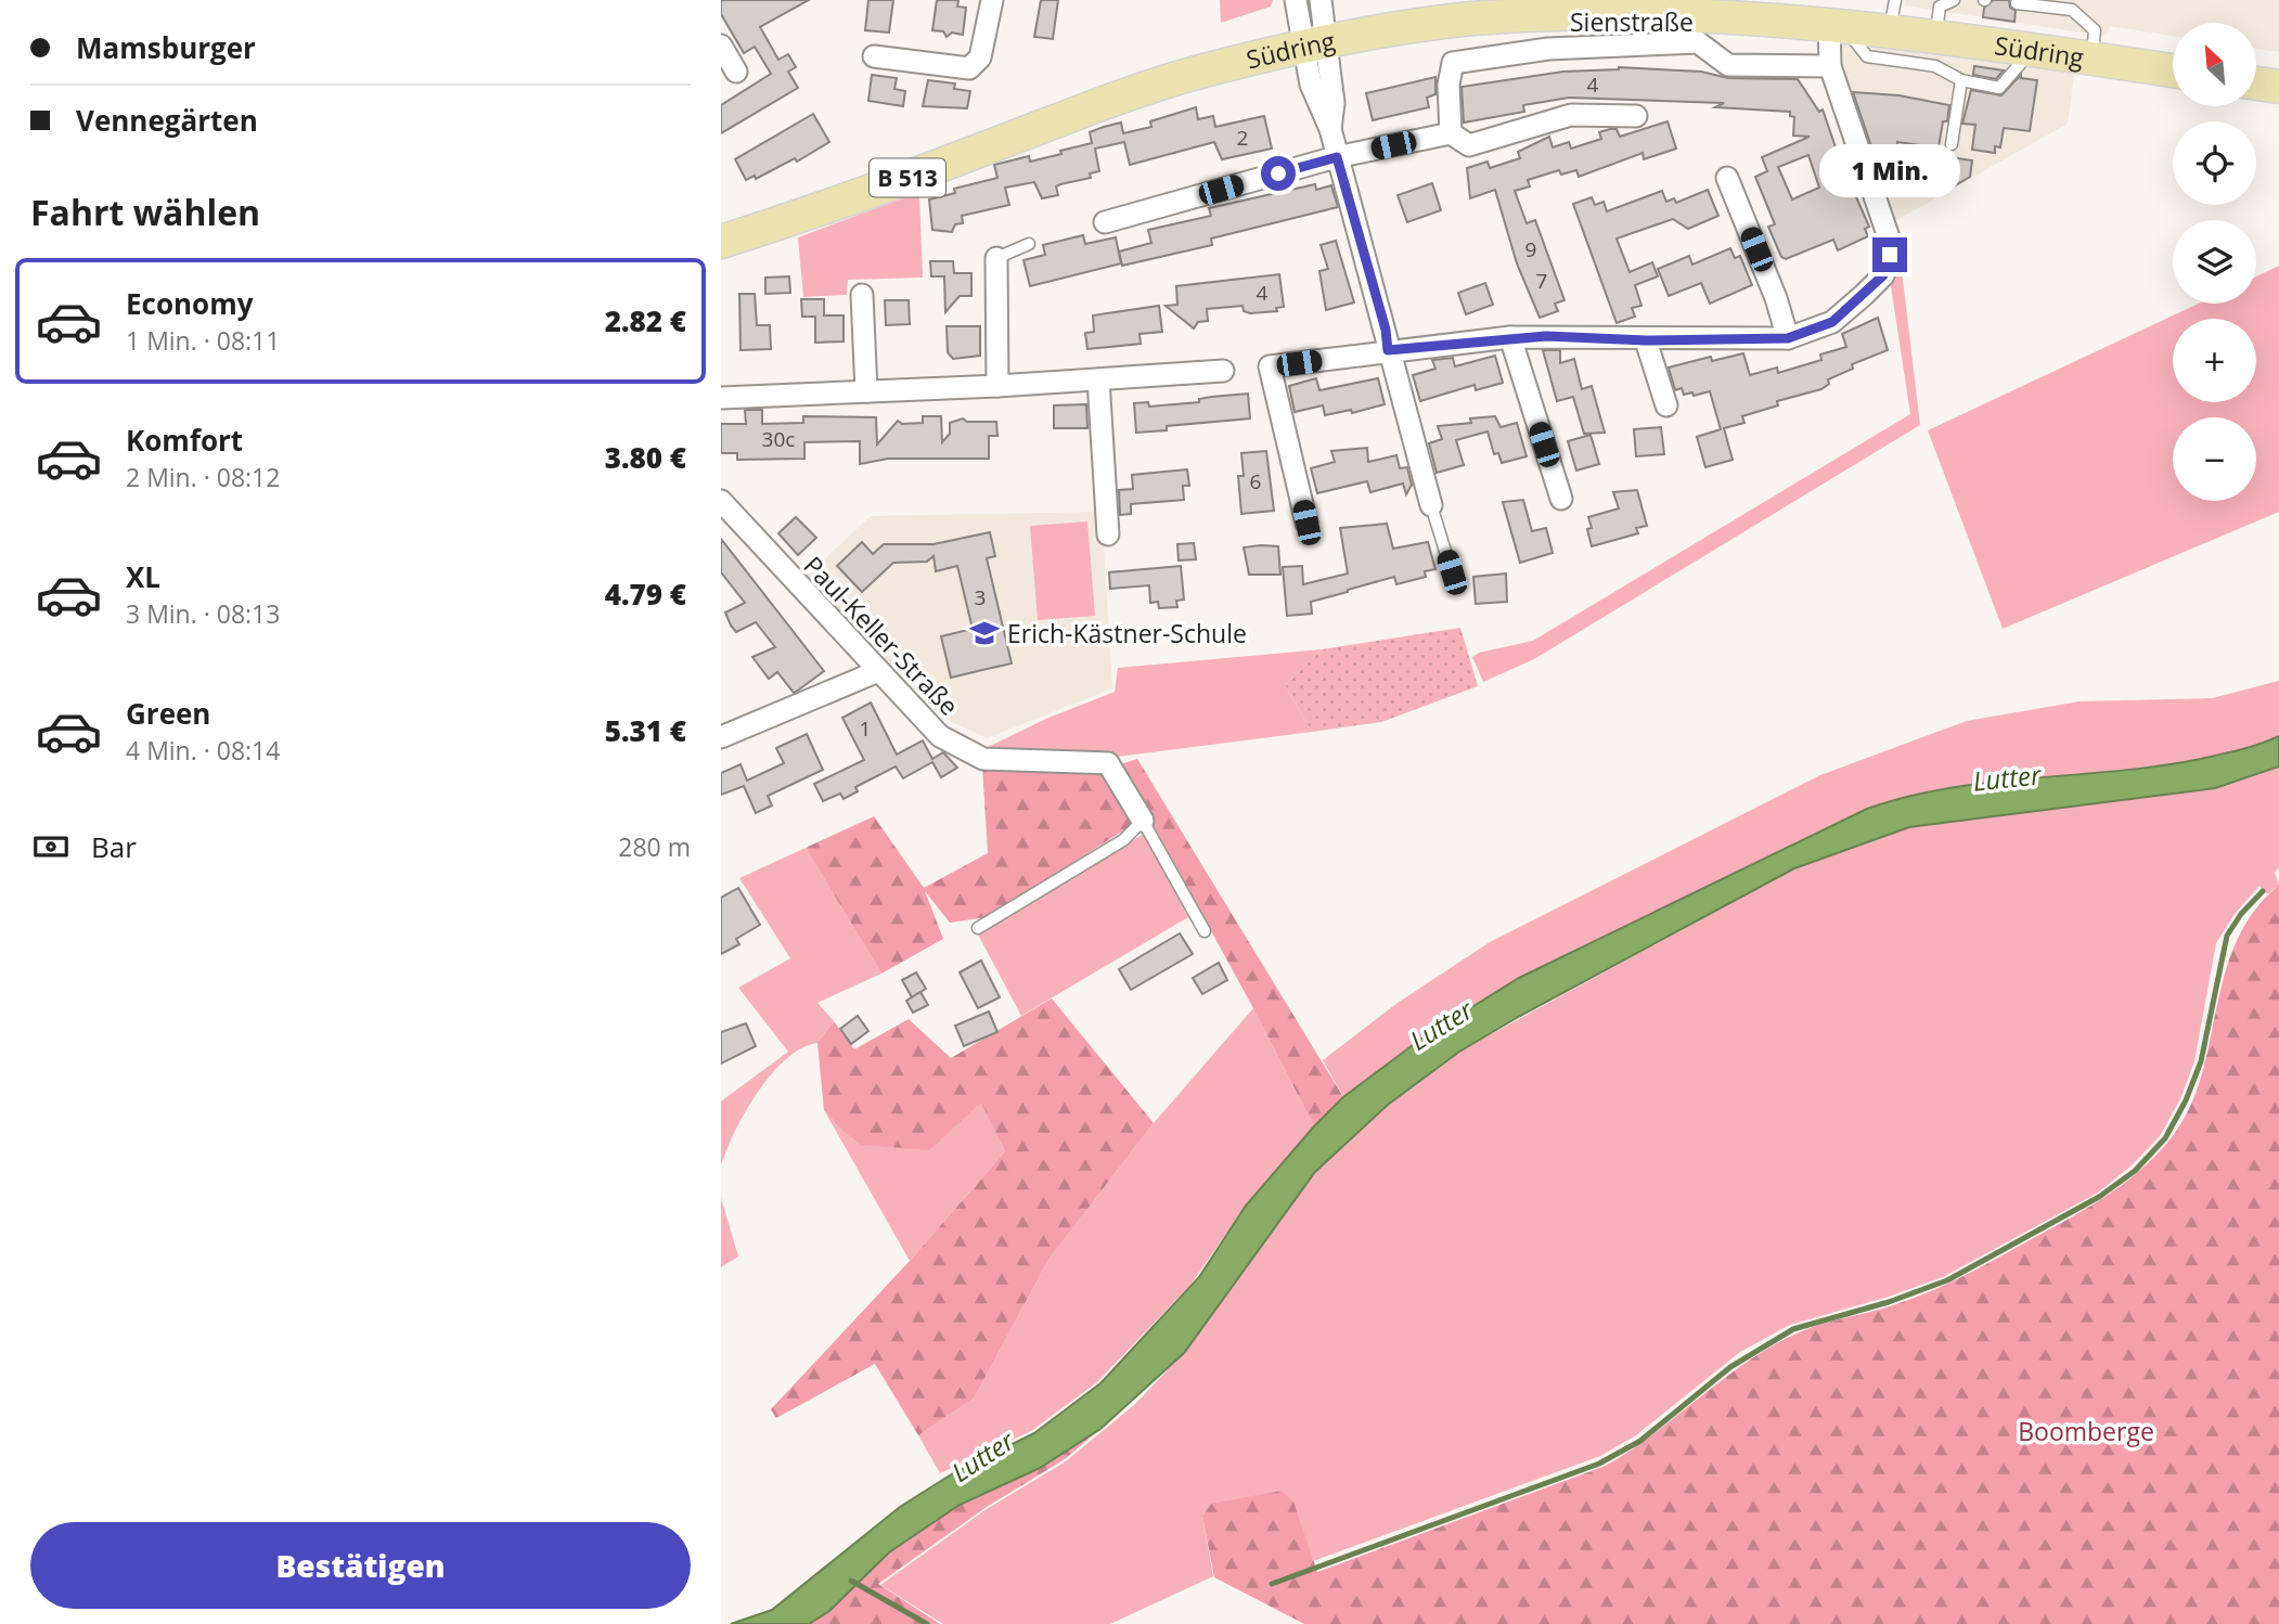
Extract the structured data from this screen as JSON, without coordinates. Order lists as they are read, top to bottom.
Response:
{
  "streets": {
    "main road": ["Südring", "B 513"],
    "street": ["Sienstraße", "Paul-Keller-Straße"]
  },
  "water": ["Lutter"],
  "parks": ["Boomberge"],
  "places": {
    "school or university": ["Erich-Kästner-Schule"]
  },
  "house_numbers": [
    "4",
    "2",
    "9",
    "7",
    "4",
    "30c",
    "6",
    "3",
    "1"
  ],
  "north": "top left",
  "page": {
    "banner": ["Mamsburger", "Vennegärten"],
    "map_buttons": ["+", "−"],
    "bubble": "1 Min.",
    "heading": "Fahrt wählen",
    "list": [
      {
        "name": "Economy",
        "note": "1 Min. · 08:11",
        "value": "2.82 €"
      },
      {
        "name": "Komfort",
        "note": "2 Min. · 08:12",
        "value": "3.80 €"
      },
      {
        "name": "XL",
        "note": "3 Min. · 08:13",
        "value": "4.79 €"
      },
      {
        "name": "Green",
        "note": "4 Min. · 08:14",
        "value": "5.31 €"
      }
    ],
    "pay": ["Bar", "280 m"],
    "buttons": "Bestätigen"
  }
}
